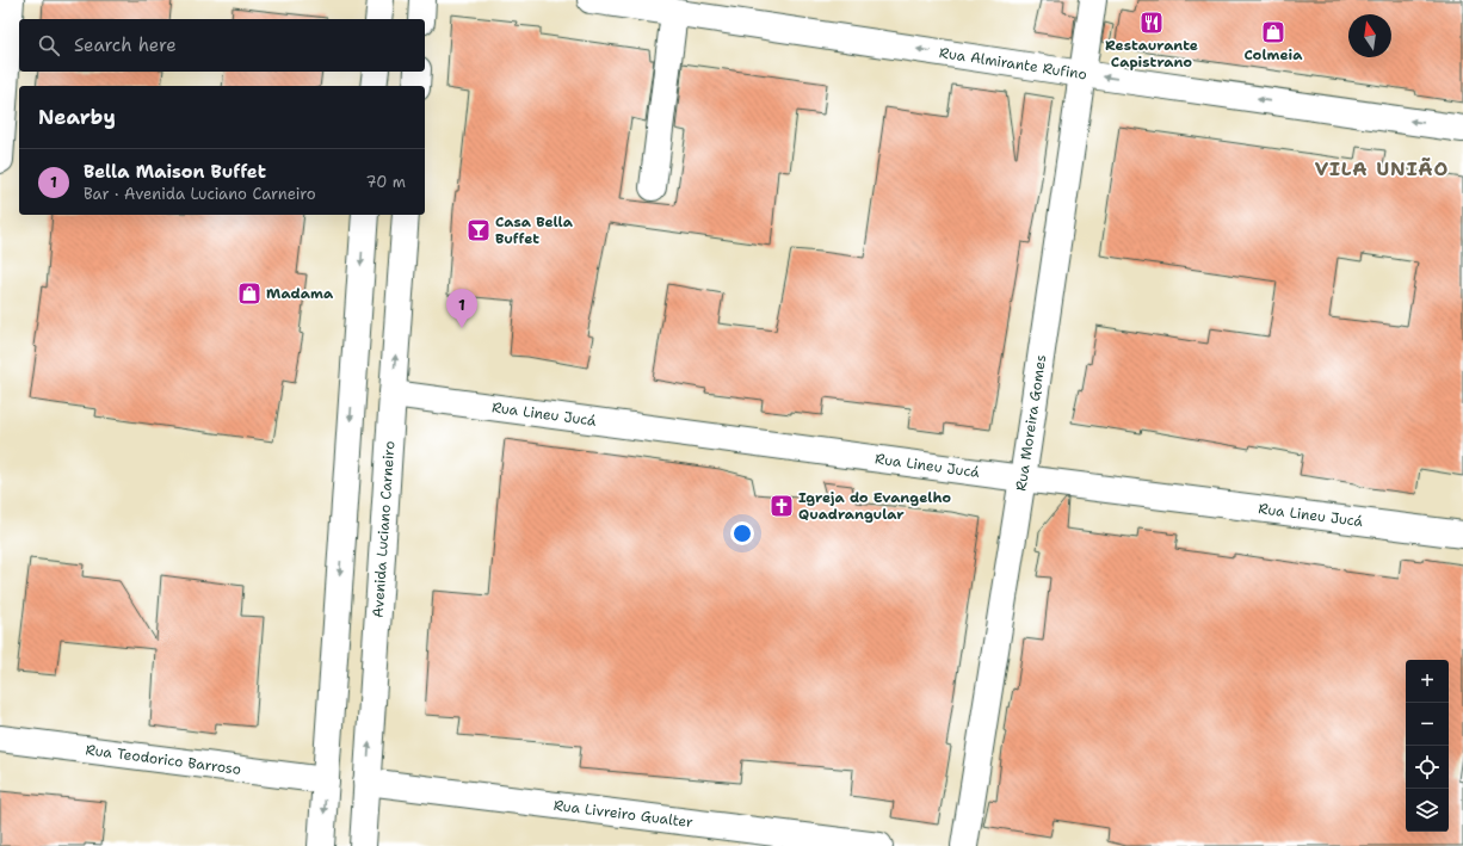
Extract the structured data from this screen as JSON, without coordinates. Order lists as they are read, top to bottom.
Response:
{
  "streets": {
    "street": [
      "Rua Almirante Rufino",
      "Rua Lineu Jucá",
      "Rua Moreira Gomes",
      "Avenida Luciano Carneiro",
      "Rua Teodorico Barroso",
      "Rua Livreiro Gualter"
    ]
  },
  "crossings": [
    ["Rua Almirante Rufino", "Rua Moreira Gomes"],
    ["Rua Lineu Jucá", "Rua Moreira Gomes"],
    ["Rua Lineu Jucá", "Avenida Luciano Carneiro"],
    ["Avenida Luciano Carneiro", "Rua Livreiro Gualter"]
  ],
  "one_way": ["Rua Almirante Rufino"],
  "districts": ["VILA UNIÃO"],
  "places": {
    "restaurant": ["Restaurante Capistrano"],
    "shop": ["Colmeia", "Madama"],
    "bar": ["Casa Bella Buffet"],
    "church": ["Igreja do Evangelho Quadrangular"]
  },
  "north": "top",
  "page": {
    "search": "Search here",
    "heading": "Nearby",
    "list": [
      {
        "mark": "1",
        "name": "Bella Maison Buffet",
        "note": "Bar · Avenida Luciano Carneiro",
        "value": "70 m"
      }
    ],
    "pins": "1",
    "map_buttons": ["+", "−"]
  }
}
